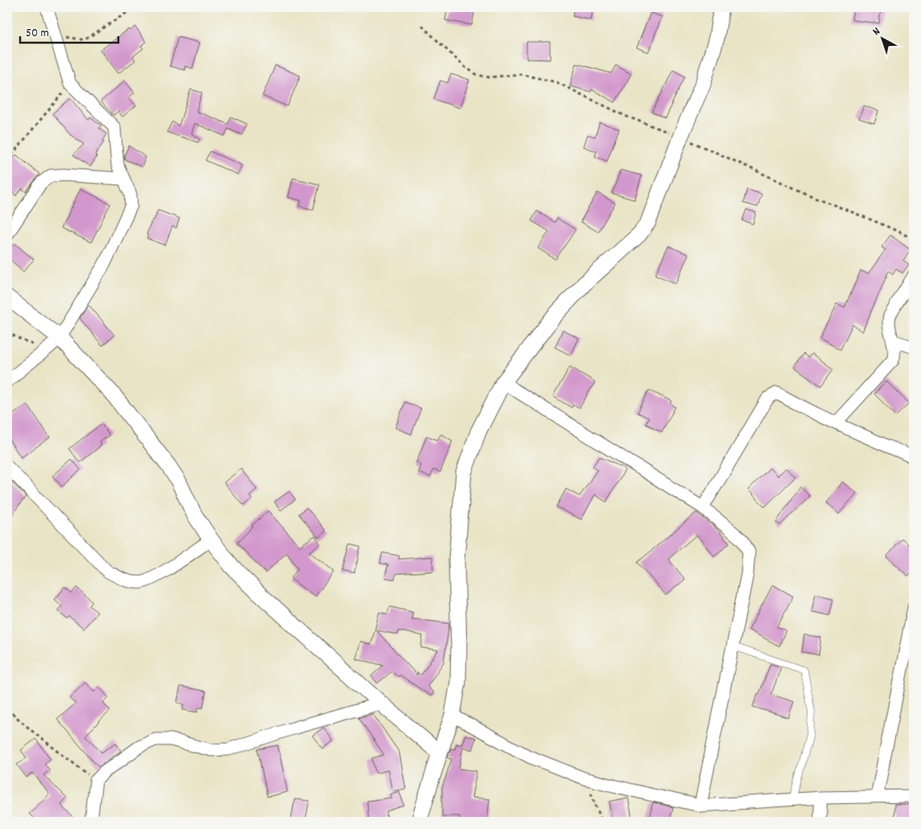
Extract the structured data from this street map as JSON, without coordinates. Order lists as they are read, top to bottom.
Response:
{
  "scale_bar": "50 m",
  "north": "top left"
}
